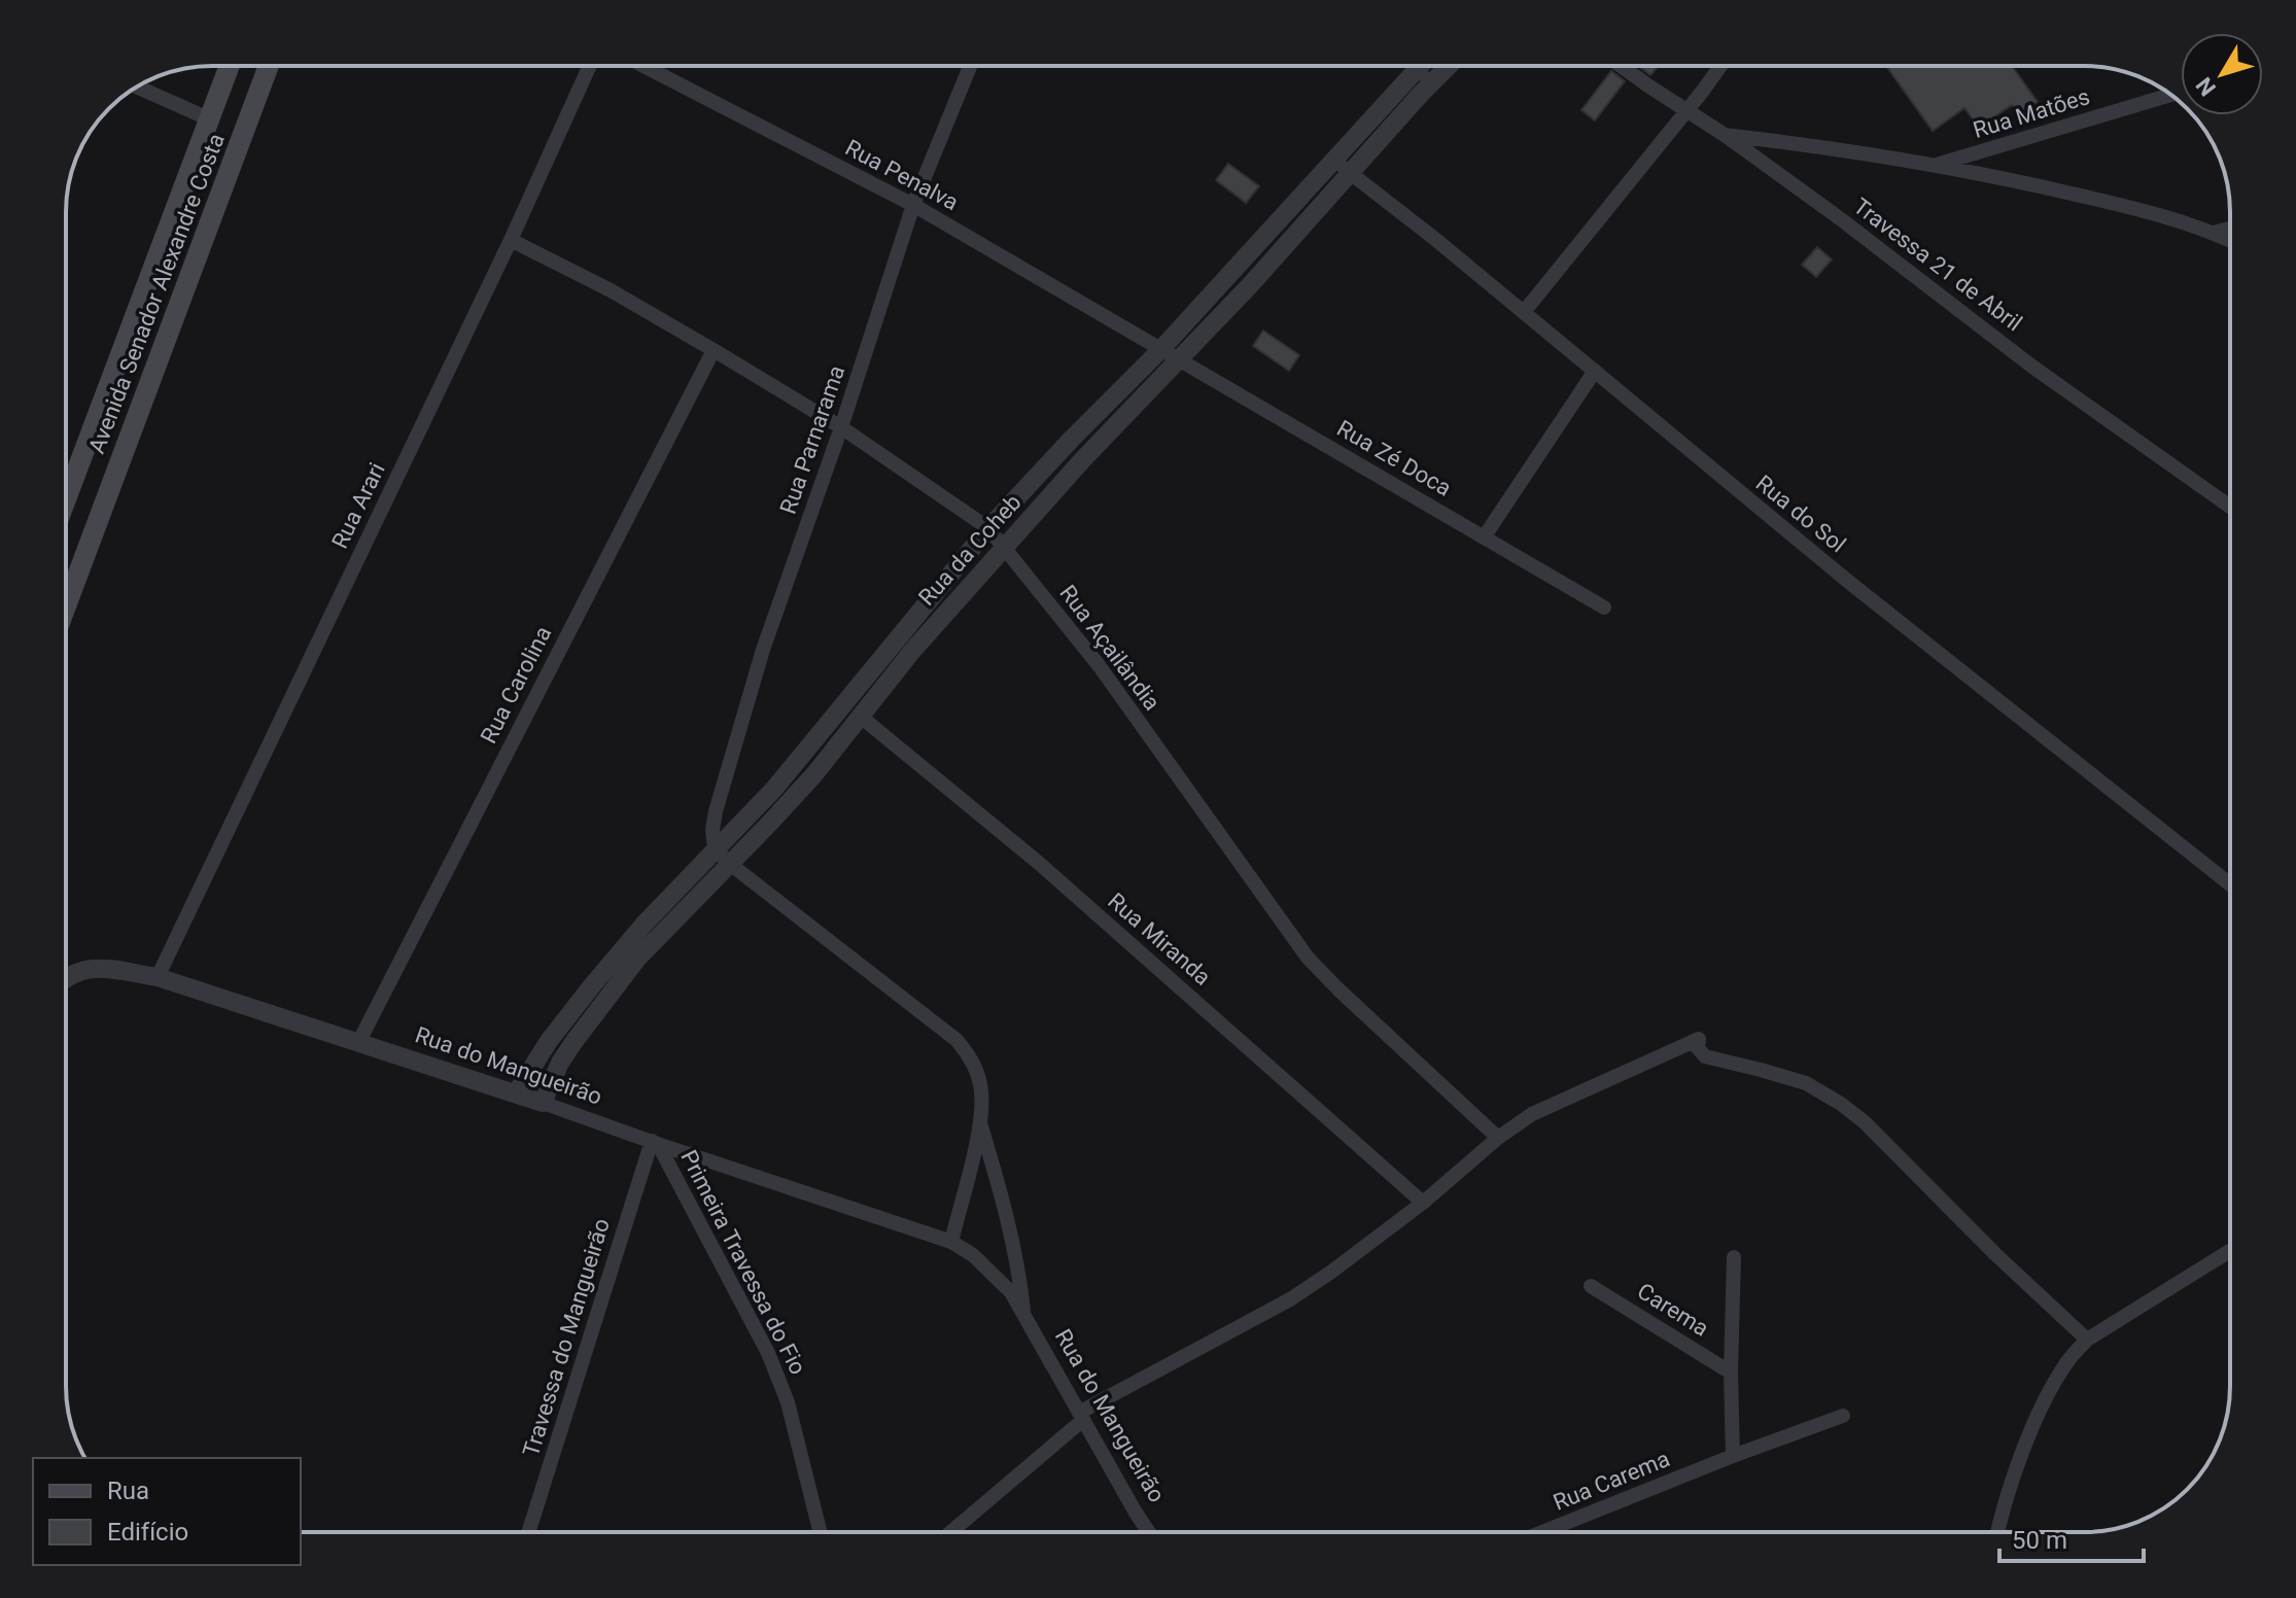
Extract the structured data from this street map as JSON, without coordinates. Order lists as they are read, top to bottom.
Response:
{
  "streets": {
    "main road": ["Avenida Senador Alexandre Costa"],
    "street": [
      "Rua Matões",
      "Rua Penalva",
      "Travessa 21 de Abril",
      "Rua Parnarama",
      "Rua Zé Doca",
      "Rua Arari",
      "Rua do Sol",
      "Rua da Coheb",
      "Rua Açailândia",
      "Rua Carolina",
      "Rua Miranda",
      "Rua do Mangueirão",
      "Primeira Travessa do Fio",
      "Carema",
      "Travessa do Mangueirão",
      "Rua Carema"
    ]
  },
  "crossings": [
    ["Rua Penalva", "Rua Parnarama"],
    ["Rua Penalva", "Rua Zé Doca"],
    ["Rua Penalva", "Rua da Coheb"],
    ["Rua Parnarama", "Rua da Coheb"],
    ["Rua Parnarama", "Rua Açailândia"],
    ["Rua Zé Doca", "Rua da Coheb"],
    ["Rua Arari", "Rua Açailândia"],
    ["Rua Arari", "Rua do Mangueirão"],
    ["Rua do Sol", "Rua da Coheb"],
    ["Rua da Coheb", "Rua Açailândia"],
    ["Rua da Coheb", "Rua Miranda"],
    ["Rua da Coheb", "Rua do Mangueirão"],
    ["Rua Açailândia", "Rua Carolina"],
    ["Rua Carolina", "Rua do Mangueirão"],
    ["Rua do Mangueirão", "Primeira Travessa do Fio"],
    ["Rua do Mangueirão", "Travessa do Mangueirão"],
    ["Primeira Travessa do Fio", "Travessa do Mangueirão"],
    ["Carema", "Rua Carema"]
  ],
  "legend": ["Rua", "Edifício"],
  "scale_bar": "50 m",
  "north": "bottom left"
}
